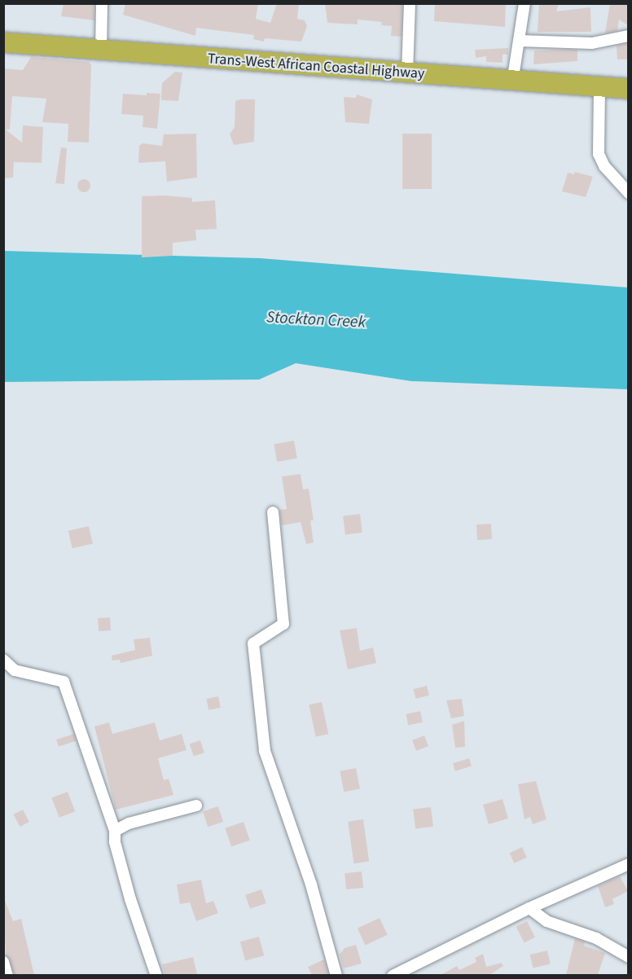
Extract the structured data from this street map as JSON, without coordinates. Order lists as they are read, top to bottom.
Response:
{
  "streets": {
    "highway": ["Trans-West African Coastal Highway"]
  },
  "water": ["Stockton Creek"]
}
